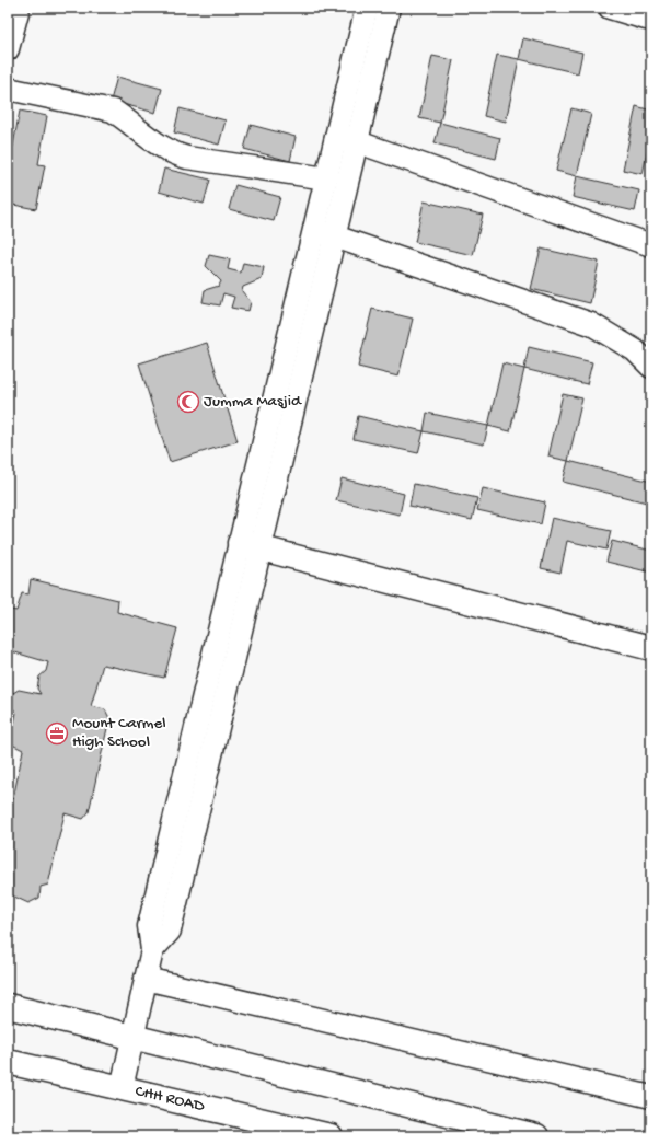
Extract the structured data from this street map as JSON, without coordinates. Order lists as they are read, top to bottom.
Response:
{
  "streets": {
    "street": ["CHH ROAD"]
  },
  "places": {
    "mosque": ["Jumma Masjid"],
    "office": ["Mount Carmel High School"]
  }
}
